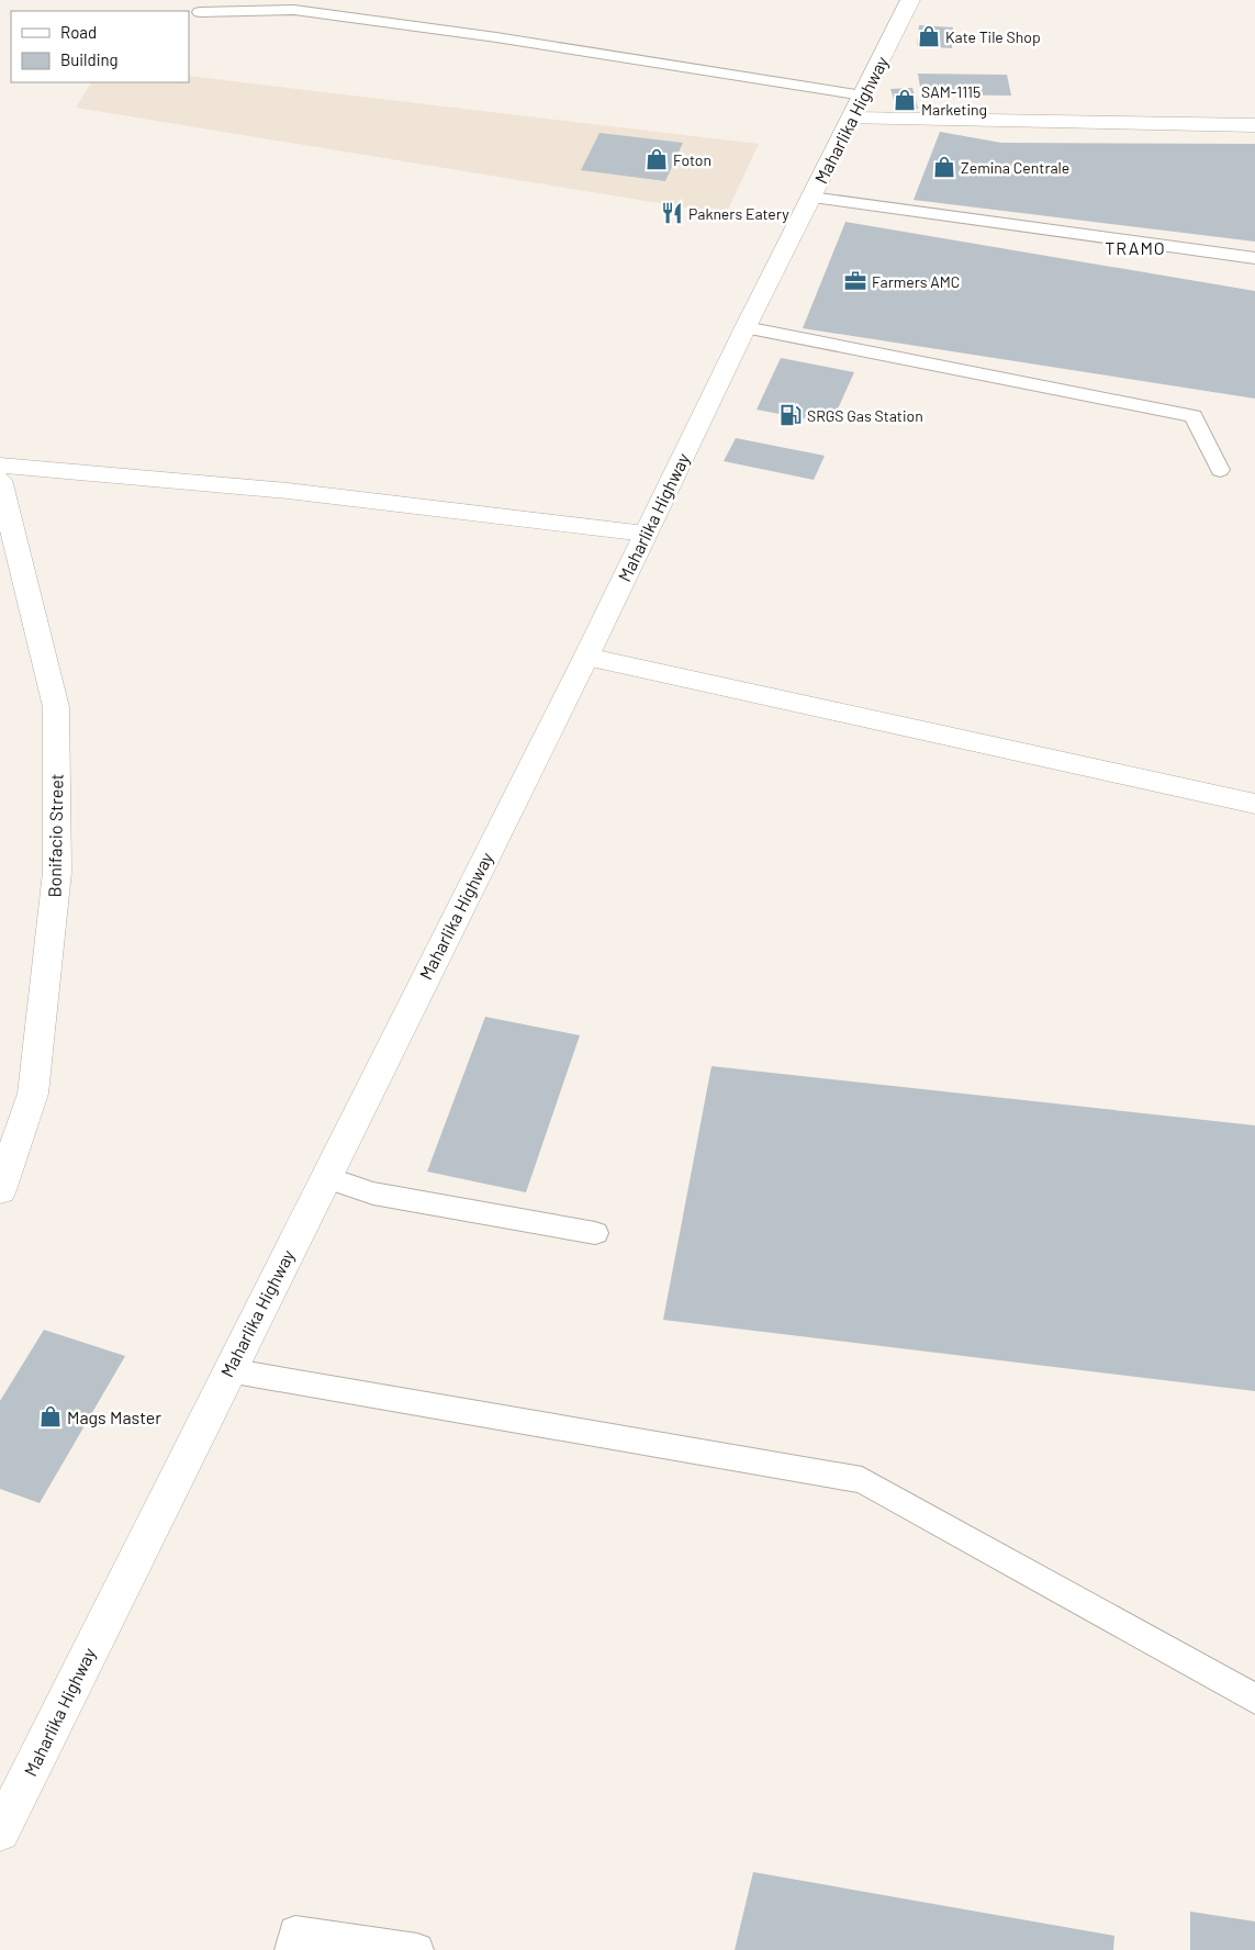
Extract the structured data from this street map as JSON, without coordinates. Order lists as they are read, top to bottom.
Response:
{
  "streets": {
    "main road": ["Maharlika Highway", "Bonifacio Street"]
  },
  "districts": ["TRAMO"],
  "places": {
    "shop": [
      "Kate Tile Shop",
      "SAM-1115 Marketing",
      "Foton",
      "Zemina Centrale",
      "Mags Master"
    ],
    "restaurant": ["Pakners Eatery"],
    "office": ["Farmers AMC"],
    "fuel station": ["SRGS Gas Station"]
  },
  "legend": ["Road", "Building"]
}
